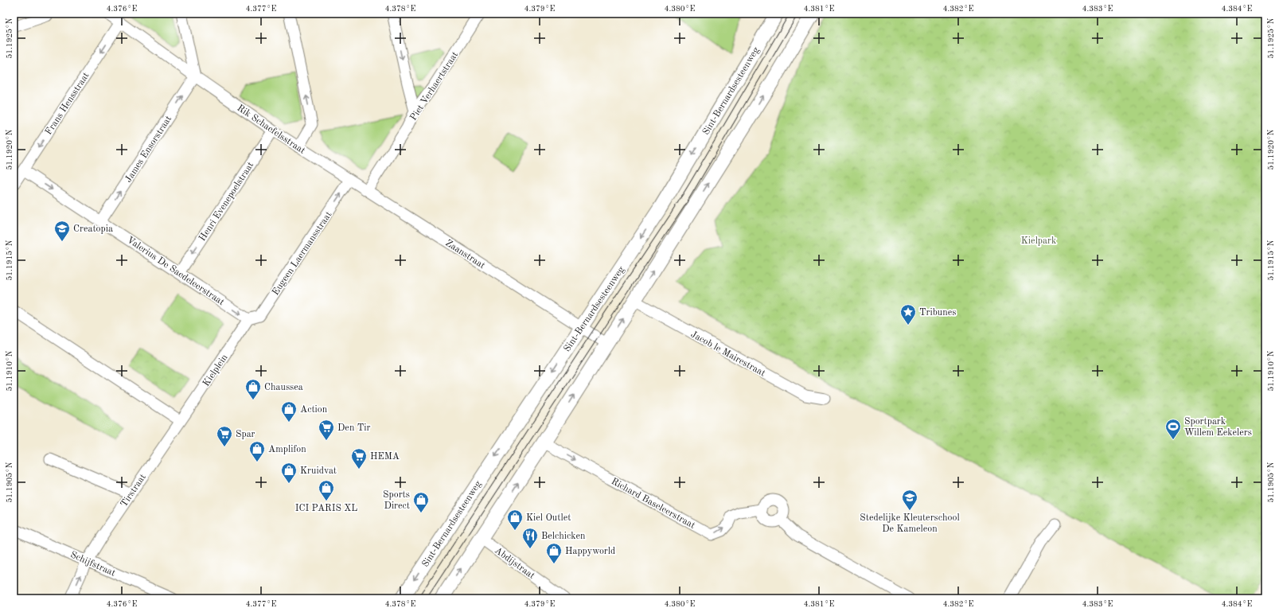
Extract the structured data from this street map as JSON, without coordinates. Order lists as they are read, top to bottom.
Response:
{
  "streets": {
    "street": [
      "Piet Verhaertstraat",
      "Sint-Bernardsesteenweg",
      "Frans Hensstraat",
      "Rik Schaefelsstraat",
      "James Ensorstraat",
      "Henri Evenepoelstraat",
      "Eugeen Laermansstraat",
      "Zaanstraat",
      "Valerius De Saedeleerstraat",
      "Jacob le Mairestraat",
      "Kielplein",
      "Tirstraat",
      "Richard Baseleerstraat",
      "Abdijstraat",
      "Schijfstraat"
    ]
  },
  "crossings": [
    ["Piet Verhaertstraat", "Zaanstraat"],
    ["Sint-Bernardsesteenweg", "Zaanstraat"],
    ["Frans Hensstraat", "Rik Schaefelsstraat"],
    ["Frans Hensstraat", "Valerius De Saedeleerstraat"],
    ["Rik Schaefelsstraat", "James Ensorstraat"],
    ["Rik Schaefelsstraat", "Henri Evenepoelstraat"],
    ["Rik Schaefelsstraat", "Eugeen Laermansstraat"],
    ["Rik Schaefelsstraat", "Zaanstraat"],
    ["James Ensorstraat", "Valerius De Saedeleerstraat"],
    ["Henri Evenepoelstraat", "Valerius De Saedeleerstraat"],
    ["Eugeen Laermansstraat", "Zaanstraat"],
    ["Eugeen Laermansstraat", "Valerius De Saedeleerstraat"],
    ["Eugeen Laermansstraat", "Kielplein"],
    ["Valerius De Saedeleerstraat", "Kielplein"],
    ["Kielplein", "Tirstraat"],
    ["Tirstraat", "Schijfstraat"]
  ],
  "one_way": [
    "Frans Hensstraat",
    "James Ensorstraat",
    "Henri Evenepoelstraat",
    "Eugeen Laermansstraat",
    "Valerius De Saedeleerstraat",
    "Richard Baseleerstraat"
  ],
  "parks": ["Kielpark"],
  "places": {
    "school or university": ["Creatopia", "Stedelijke Kleuterschool De Kameleon"],
    "place": ["Tribunes"],
    "shop": [
      "Chaussea",
      "Action",
      "Amplifon",
      "Kruidvat",
      "ICI PARIS XL",
      "Sports Direct",
      "Kiel Outlet",
      "Happyworld"
    ],
    "sports": ["Sportpark Willem Eekelers"],
    "supermarket": ["Den Tir", "Spar", "HEMA"],
    "restaurant": ["Belchicken"]
  },
  "coordinates": [
    "4.376°E",
    "4.377°E",
    "4.378°E",
    "4.379°E",
    "4.380°E",
    "4.381°E",
    "4.382°E",
    "4.383°E",
    "4.384°E",
    "51.1925°N",
    "51.1920°N",
    "51.1915°N",
    "51.1910°N",
    "51.1905°N"
  ]
}
